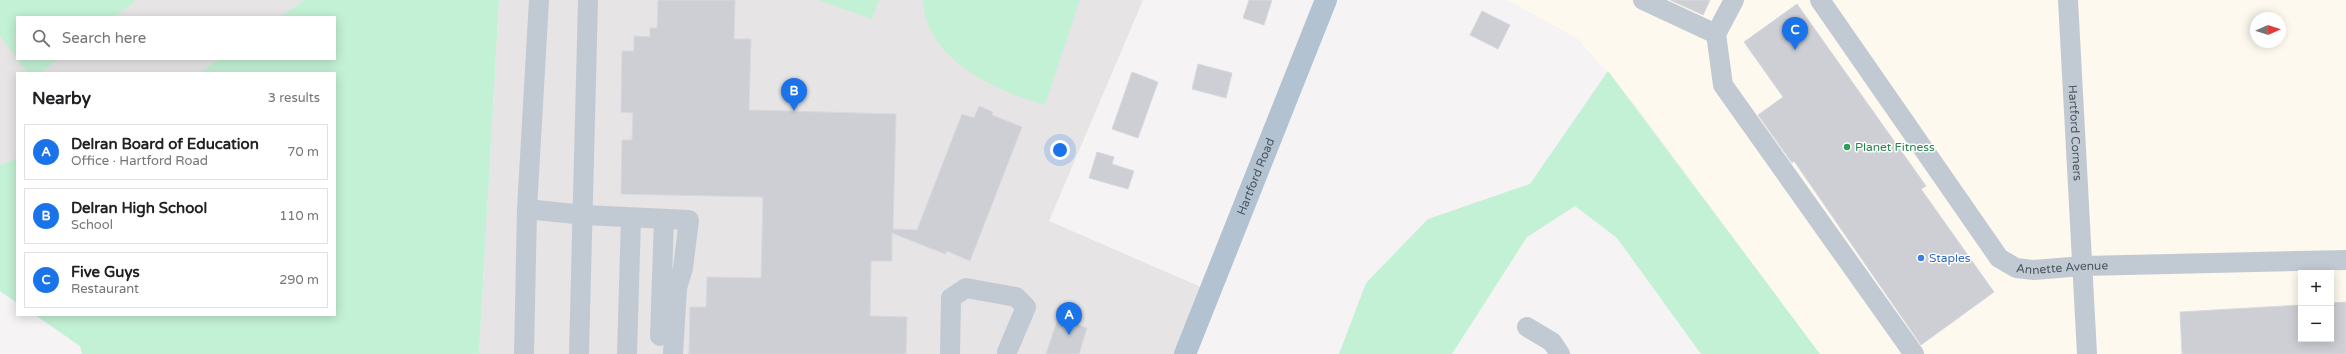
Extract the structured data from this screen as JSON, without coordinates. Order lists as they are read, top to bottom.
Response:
{
  "streets": {
    "main road": ["Hartford Road"],
    "street": ["Hartford Corners", "Annette Avenue"]
  },
  "crossings": [
    ["Hartford Corners", "Annette Avenue"]
  ],
  "places": ["Planet Fitness", "Staples"],
  "north": "right",
  "page": {
    "search": "Search here",
    "pins": ["C", "B", "A"],
    "heading": ["Nearby", "3 results"],
    "list": [
      {
        "mark": "A",
        "name": "Delran Board of Education",
        "note": "Office · Hartford Road",
        "value": "70 m"
      },
      {
        "mark": "B",
        "name": "Delran High School",
        "note": "School",
        "value": "110 m"
      },
      {
        "mark": "C",
        "name": "Five Guys",
        "note": "Restaurant",
        "value": "290 m"
      }
    ],
    "map_buttons": ["+", "−"]
  }
}
